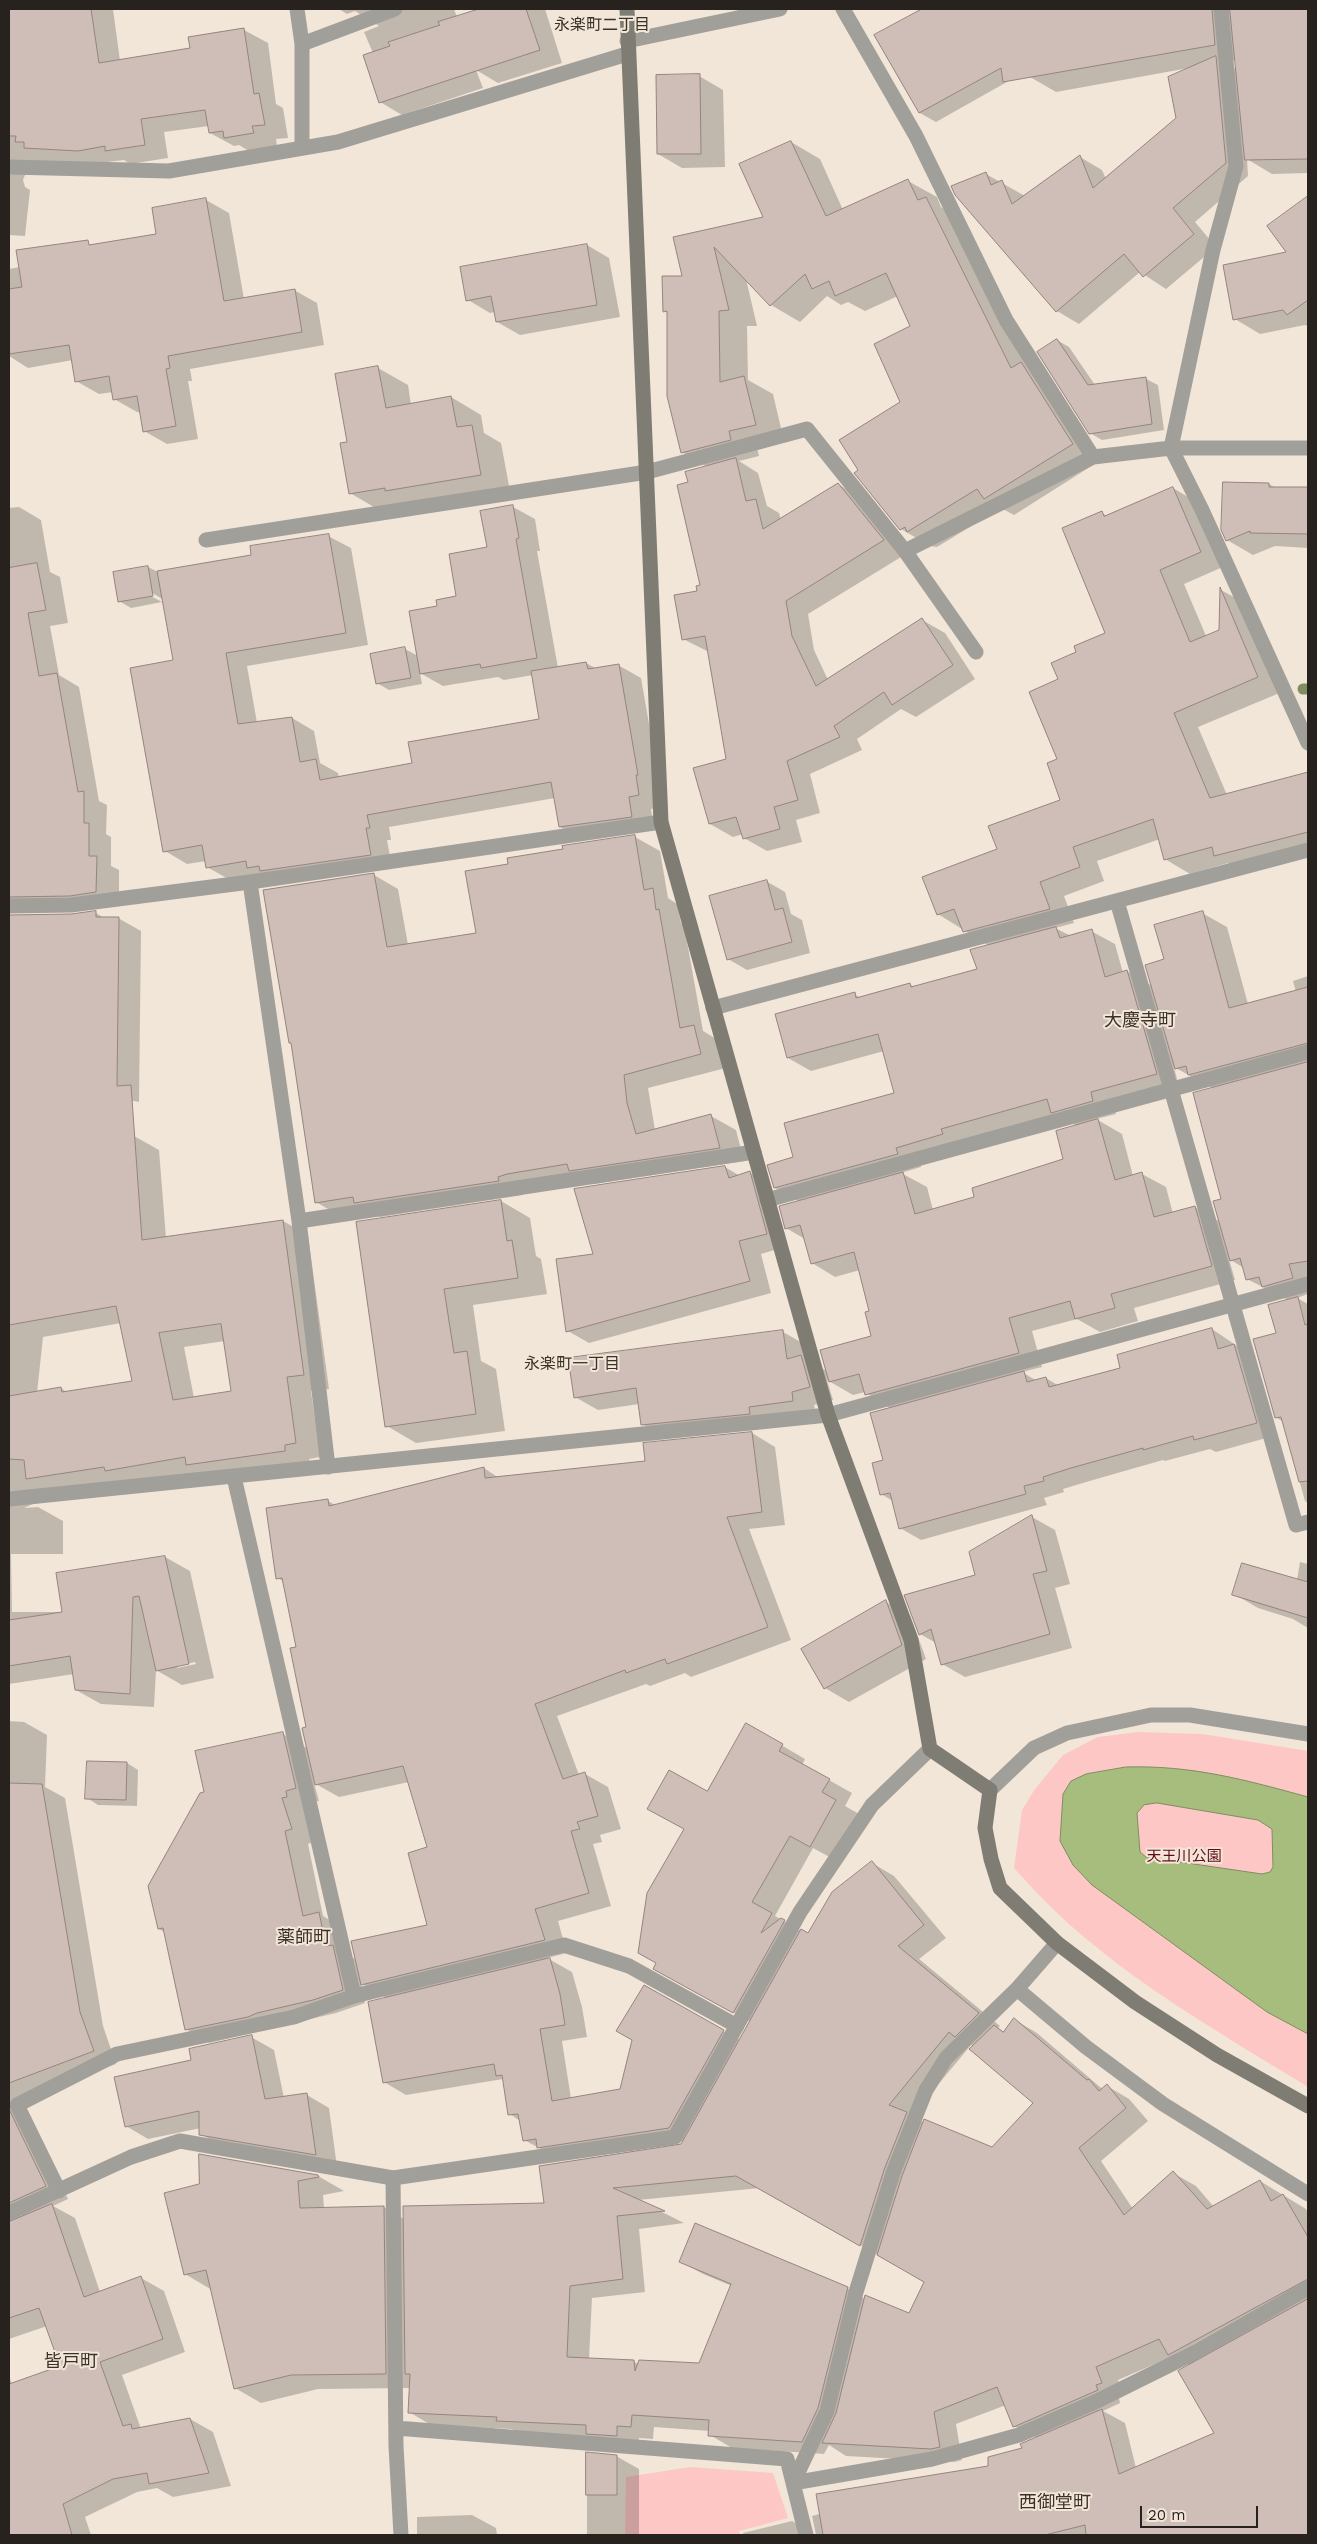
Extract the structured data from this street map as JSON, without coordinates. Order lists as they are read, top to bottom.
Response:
{
  "districts": [
    "永楽町二丁目",
    "大慶寺町",
    "永楽町一丁目",
    "薬師町",
    "皆戸町",
    "西御堂町"
  ],
  "parks": ["天王川公園"],
  "scale_bar": "20 m"
}
